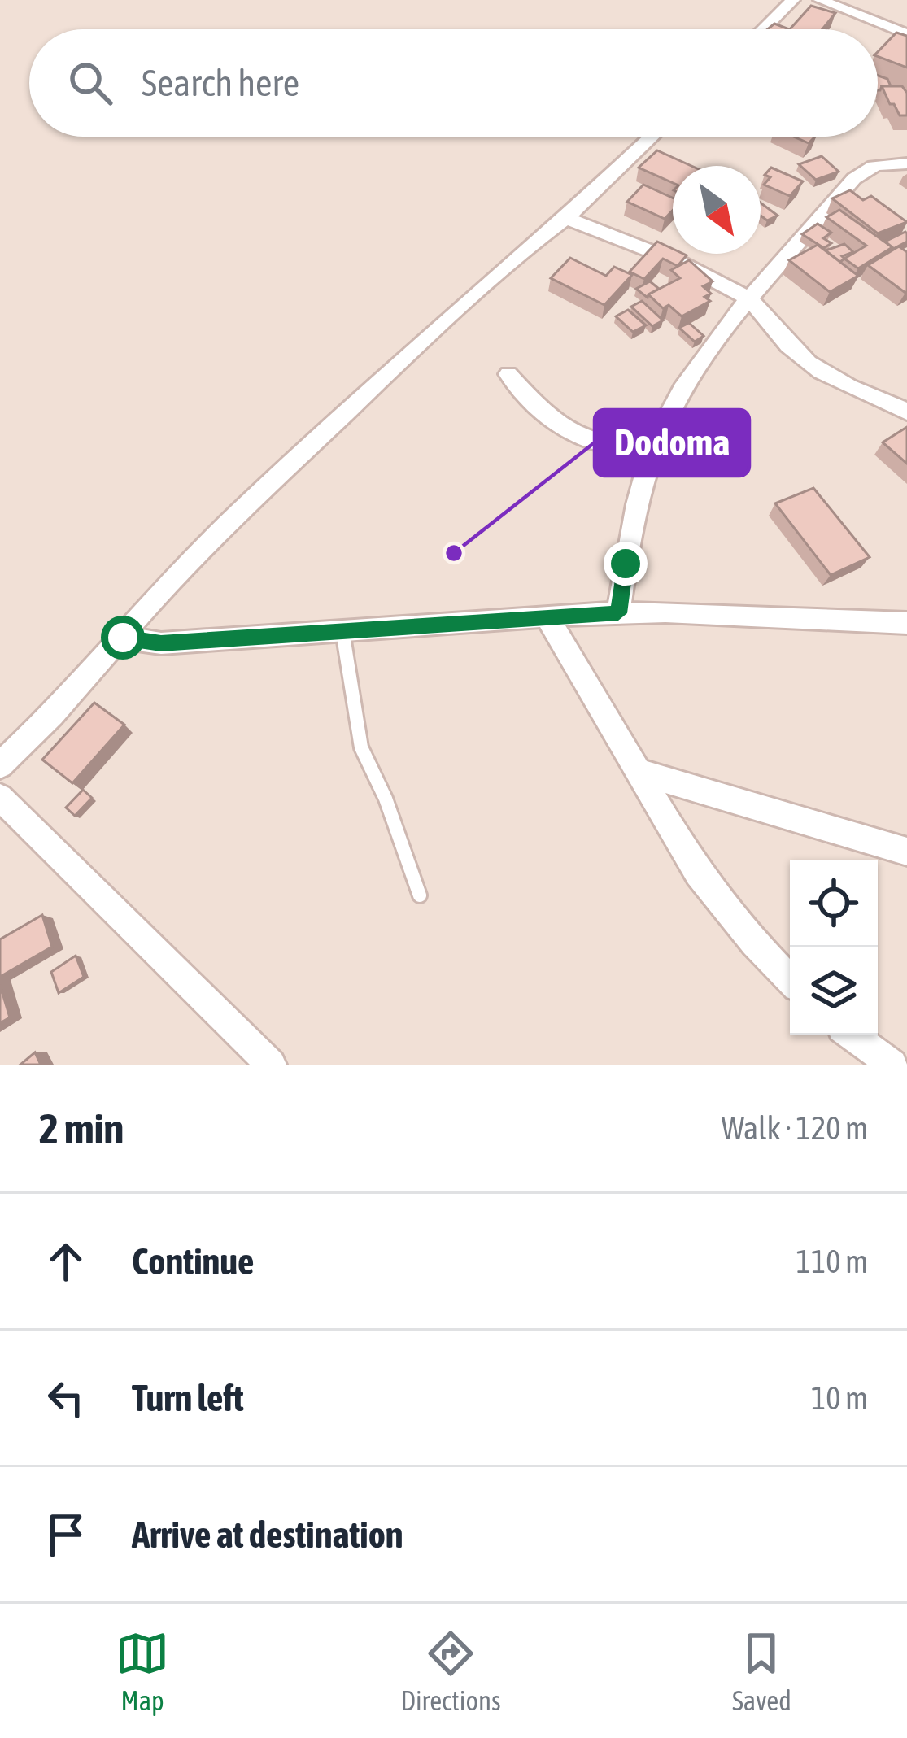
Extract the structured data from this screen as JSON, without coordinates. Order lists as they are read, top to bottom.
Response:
{
  "places": ["Dodoma"],
  "north": "bottom right",
  "page": {
    "search": "Search here",
    "heading": ["2 min", "Walk · 120 m"],
    "list": [
      ["Continue", "110 m"],
      ["Turn left", "10 m"],
      "Arrive at destination"
    ],
    "nav": ["Map", "Directions", "Saved"]
  }
}
